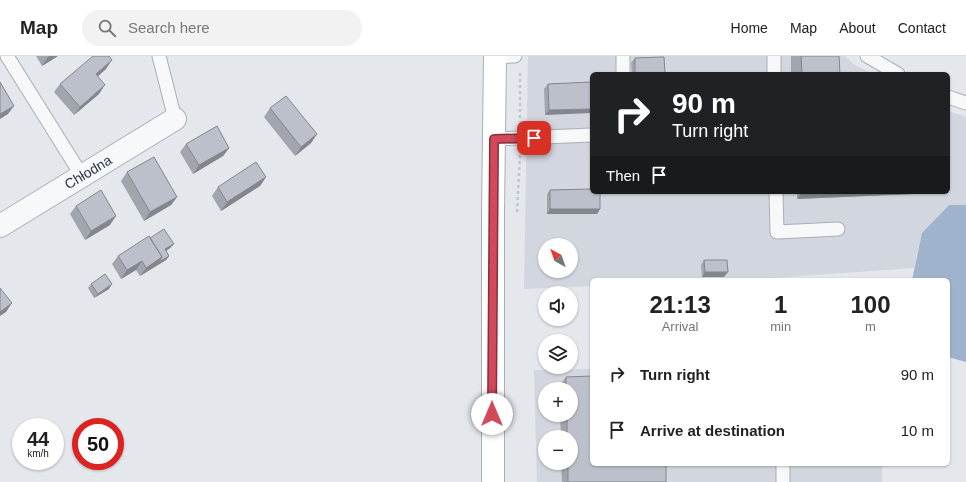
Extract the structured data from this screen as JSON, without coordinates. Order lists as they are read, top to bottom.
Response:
{
  "streets": {
    "street": ["Chłodna"]
  },
  "north": "top left",
  "page": {
    "header": "Map",
    "search": "Search here",
    "nav": [
      "Home",
      "Map",
      "About",
      "Contact"
    ],
    "turn": ["90 m", "Turn right"],
    "then": "Then",
    "map_buttons": ["+", "−"],
    "eta": [
      "21:13",
      "Arrival",
      "1",
      "min",
      "100",
      "m"
    ],
    "list": [
      {
        "name": "Turn right",
        "value": "90 m"
      },
      {
        "name": "Arrive at destination",
        "value": "10 m"
      }
    ],
    "speed": "44 km/h",
    "limit": "50"
  }
}
